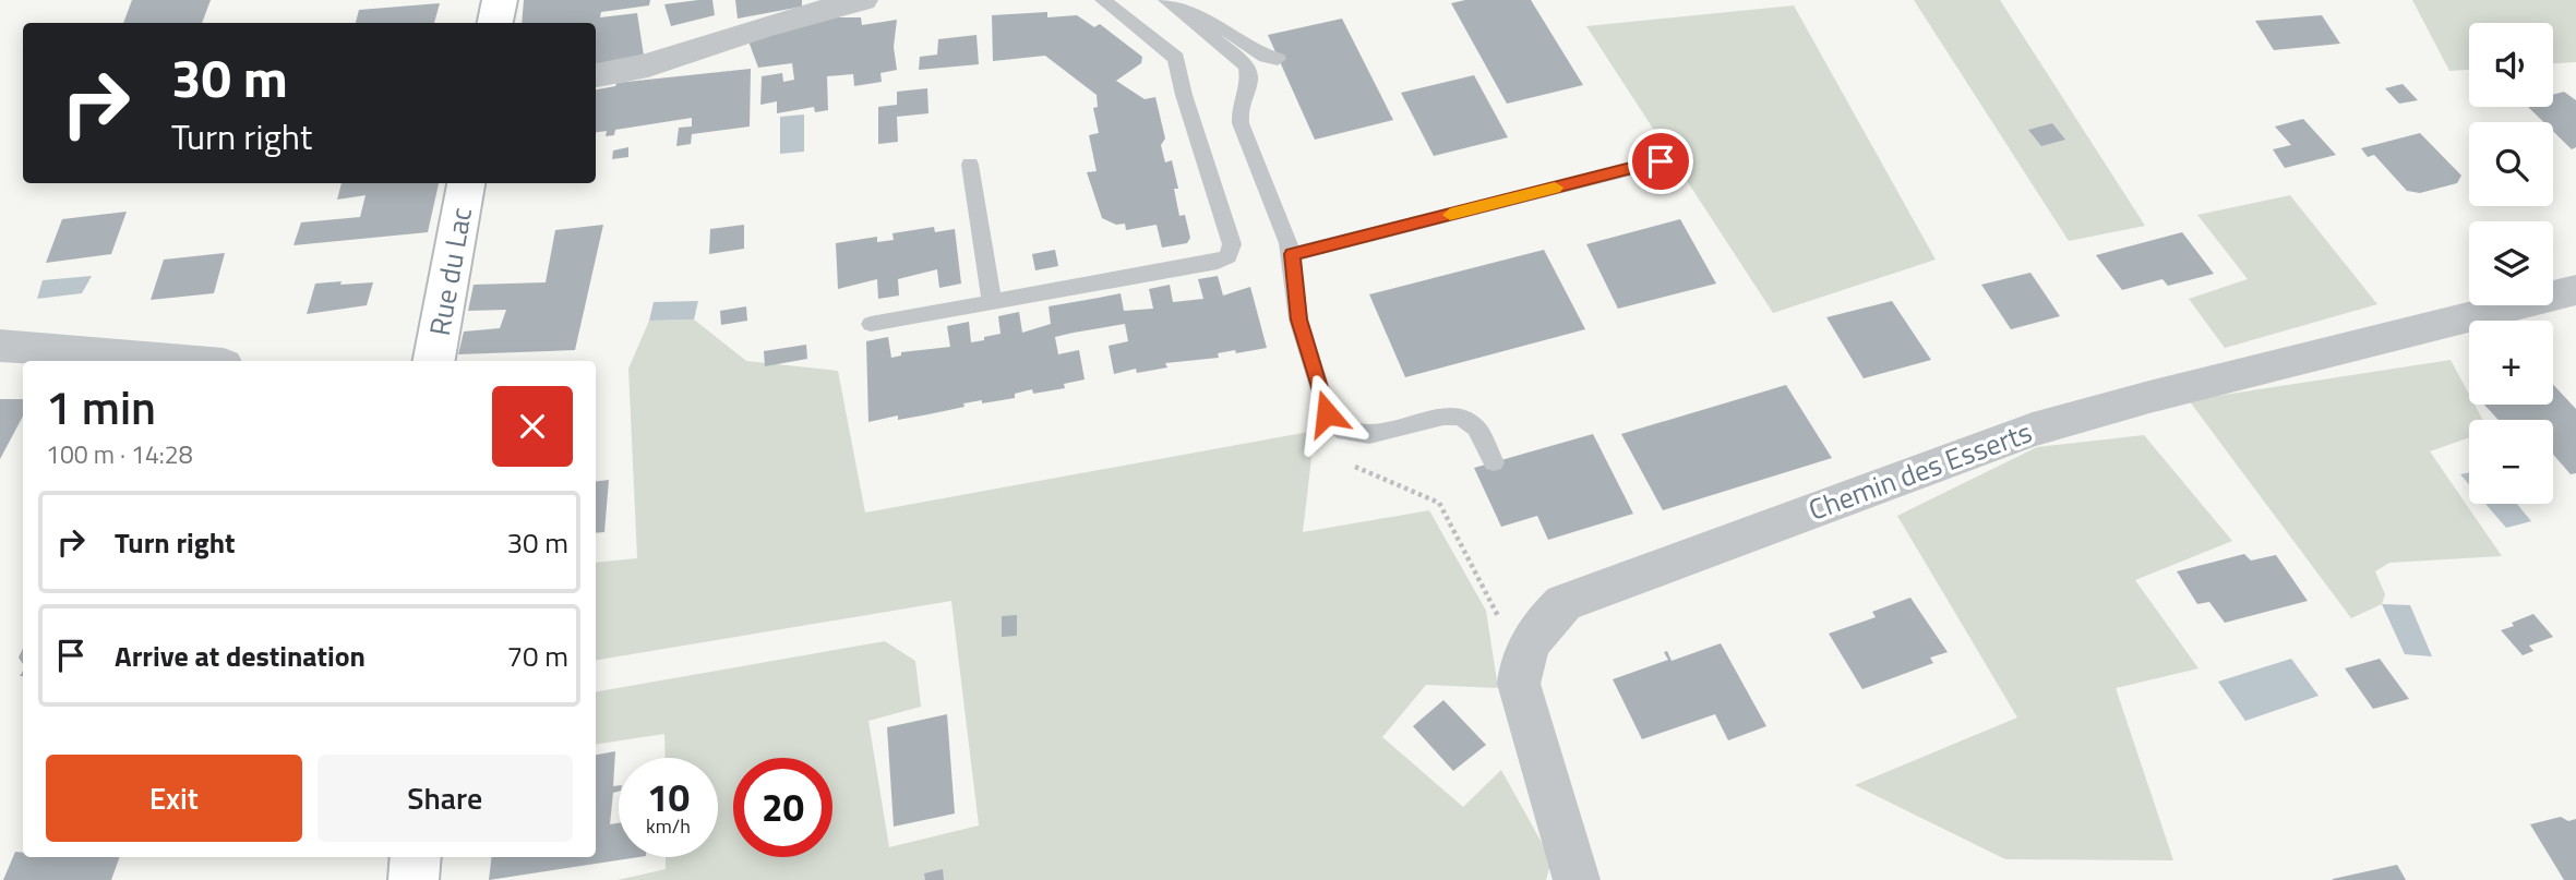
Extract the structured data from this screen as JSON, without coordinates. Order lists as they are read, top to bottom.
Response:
{
  "streets": {
    "street": ["Rue du Lac", "Chemin des Esserts"]
  },
  "page": {
    "map_buttons": ["+", "−"],
    "turn": ["30 m", "Turn right"],
    "heading": ["1 min", "100 m · 14:28"],
    "list": [
      {
        "name": "Turn right",
        "value": "30 m"
      },
      {
        "name": "Arrive at destination",
        "value": "70 m"
      }
    ],
    "buttons": ["Exit", "Share"],
    "speed": "10 km/h",
    "limit": "20"
  }
}
